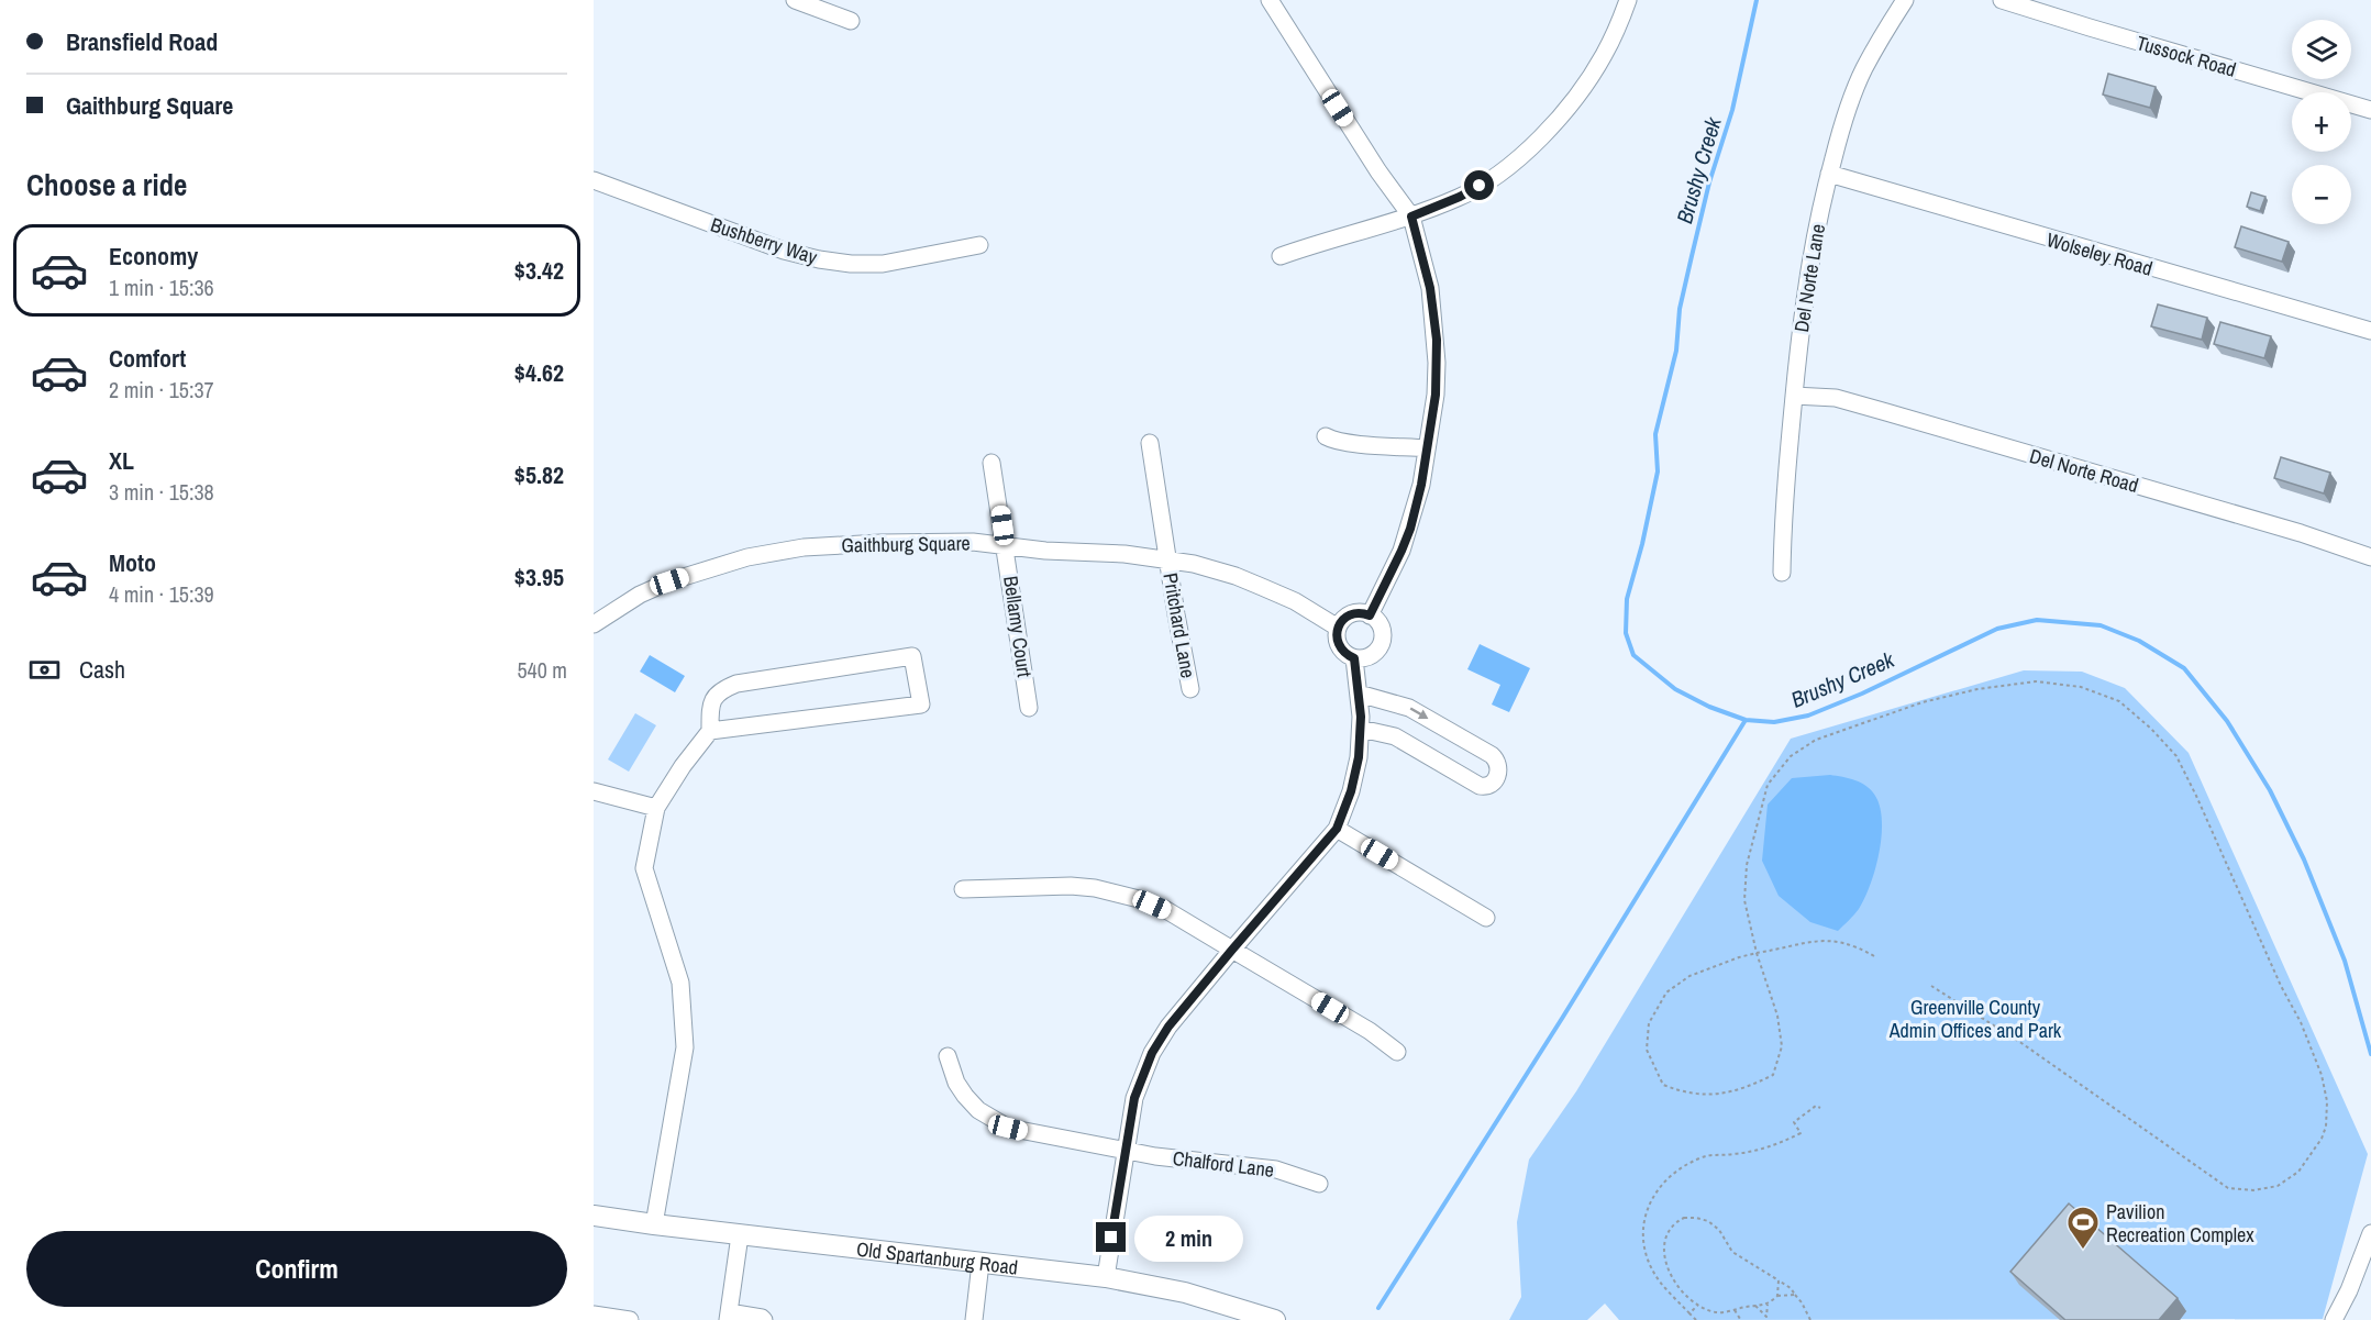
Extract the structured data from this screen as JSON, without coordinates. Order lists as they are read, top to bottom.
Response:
{
  "streets": {
    "main road": ["Old Spartanburg Road"],
    "street": [
      "Tussock Road",
      "Bushberry Way",
      "Wolseley Road",
      "Del Norte Lane",
      "Del Norte Road",
      "Gaithburg Square",
      "Pritchard Lane",
      "Bellamy Court",
      "Chalford Lane"
    ]
  },
  "crossings": [
    ["Wolseley Road", "Del Norte Lane"],
    ["Del Norte Lane", "Del Norte Road"],
    ["Gaithburg Square", "Pritchard Lane"],
    ["Gaithburg Square", "Bellamy Court"]
  ],
  "water": ["Brushy Creek"],
  "parks": ["Greenville County Admin Offices and Park"],
  "places": {
    "sports": ["Pavilion Recreation Complex"]
  },
  "page": {
    "banner": ["Bransfield Road", "Gaithburg Square"],
    "map_buttons": ["+", "−"],
    "heading": "Choose a ride",
    "list": [
      {
        "name": "Economy",
        "note": "1 min · 15:36",
        "value": "$3.42"
      },
      {
        "name": "Comfort",
        "note": "2 min · 15:37",
        "value": "$4.62"
      },
      {
        "name": "XL",
        "note": "3 min · 15:38",
        "value": "$5.82"
      },
      {
        "name": "Moto",
        "note": "4 min · 15:39",
        "value": "$3.95"
      }
    ],
    "pay": ["Cash", "540 m"],
    "bubble": "2 min",
    "buttons": "Confirm"
  }
}
